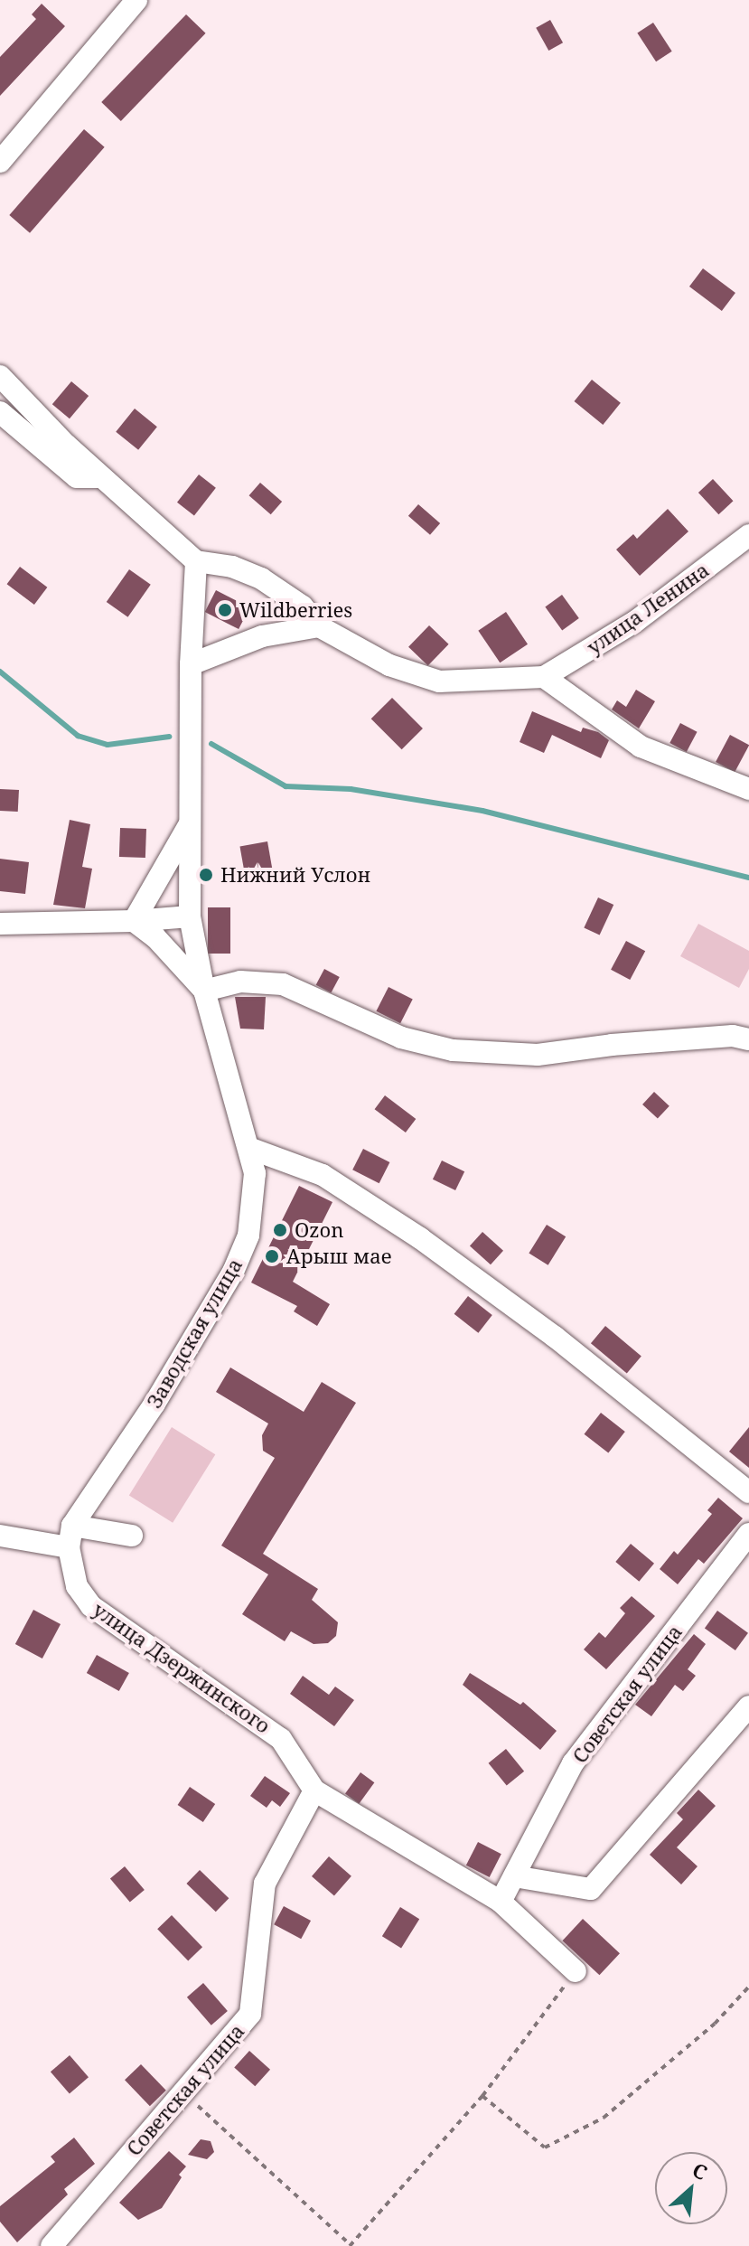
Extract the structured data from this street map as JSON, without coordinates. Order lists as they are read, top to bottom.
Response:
{
  "streets": {
    "street": [
      "улица Ленина",
      "Заводская улица",
      "улица Дзержинского",
      "Советская улица"
    ]
  },
  "crossings": [
    ["Заводская улица", "улица Дзержинского"],
    ["улица Дзержинского", "Советская улица"]
  ],
  "places": [
    "Wildberries",
    "Нижний Услон",
    "Ozon",
    "Арыш мае"
  ],
  "north": "top right"
}
